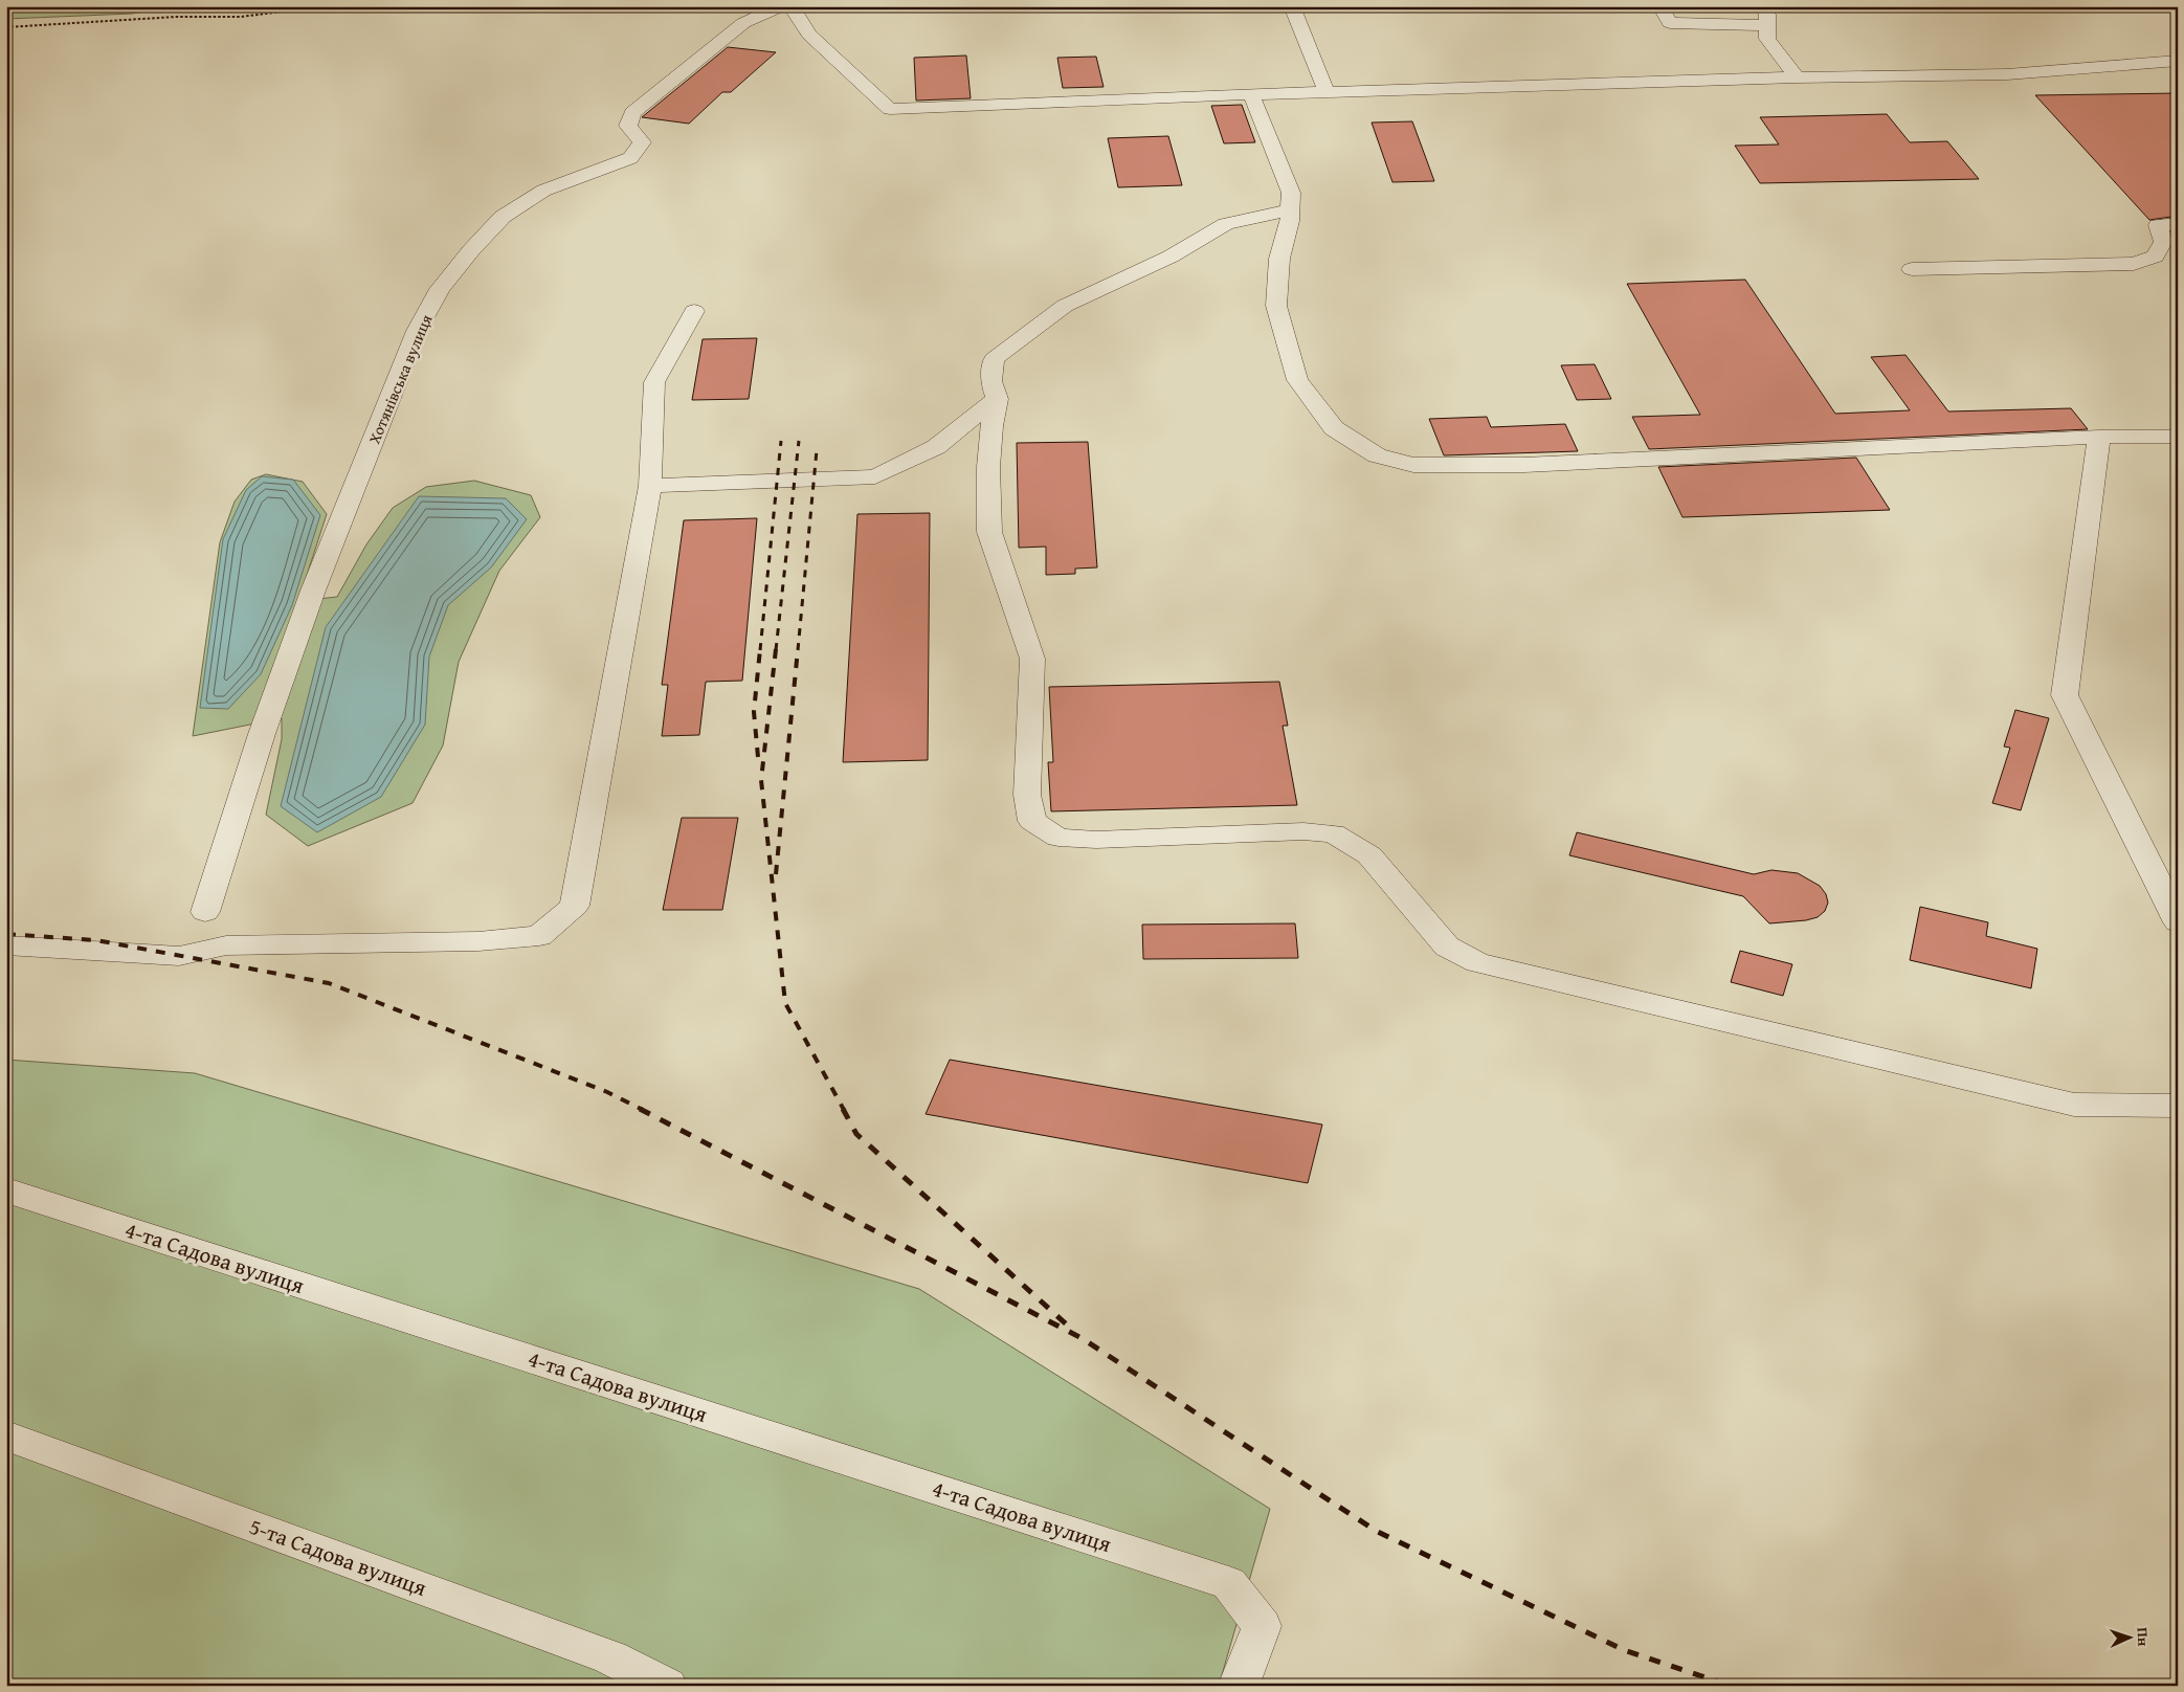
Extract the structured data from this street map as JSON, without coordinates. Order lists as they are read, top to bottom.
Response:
{
  "streets": {
    "street": ["Хотянівська вулиця", "4-та Садова вулиця", "5-та Садова вулиця"]
  },
  "north": "right"
}
